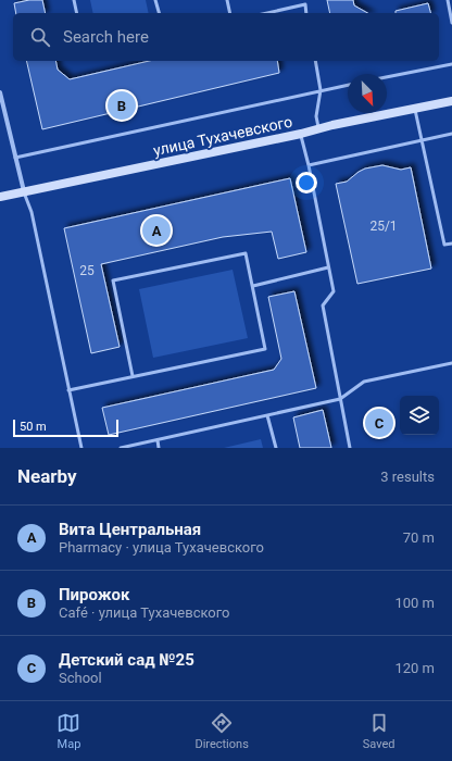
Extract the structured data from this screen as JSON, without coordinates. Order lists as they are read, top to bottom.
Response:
{
  "streets": {
    "main road": ["улица Тухачевского"]
  },
  "house_numbers": ["25/1", "25"],
  "scale_bar": "50 m",
  "north": "bottom right",
  "page": {
    "search": "Search here",
    "pins": ["B", "A", "C"],
    "scale": "50 m",
    "heading": ["Nearby", "3 results"],
    "list": [
      {
        "mark": "A",
        "name": "Вита Центральная",
        "note": "Pharmacy · улица Тухачевского",
        "value": "70 m"
      },
      {
        "mark": "B",
        "name": "Пирожок",
        "note": "Café · улица Тухачевского",
        "value": "100 m"
      },
      {
        "mark": "C",
        "name": "Детский сад №25",
        "note": "School",
        "value": "120 m"
      }
    ],
    "nav": ["Map", "Directions", "Saved"]
  }
}
